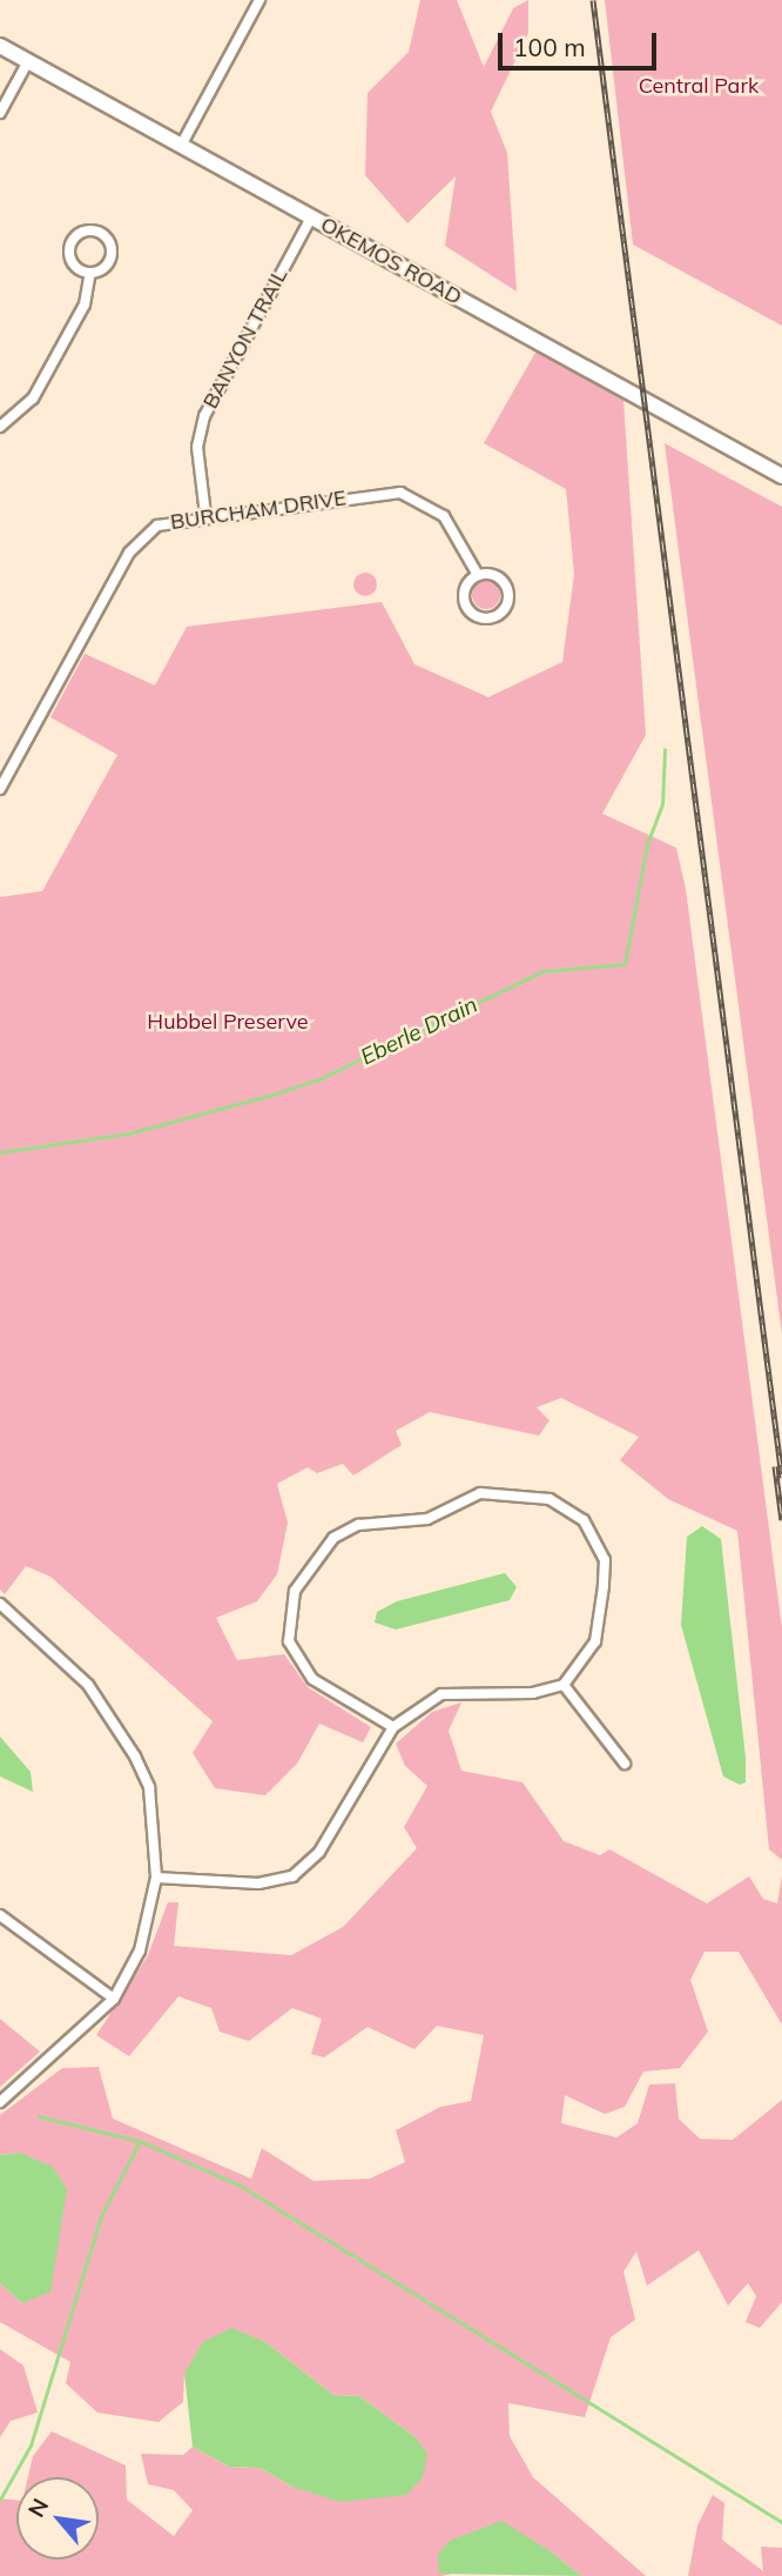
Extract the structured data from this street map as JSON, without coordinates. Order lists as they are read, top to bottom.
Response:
{
  "streets": {
    "street": ["OKEMOS ROAD", "BANYON TRAIL", "BURCHAM DRIVE"]
  },
  "crossings": [
    ["OKEMOS ROAD", "BANYON TRAIL"],
    ["BANYON TRAIL", "BURCHAM DRIVE"]
  ],
  "water": ["Eberle Drain"],
  "parks": ["Central Park", "Hubbel Preserve"],
  "scale_bar": "100 m",
  "north": "top left"
}
